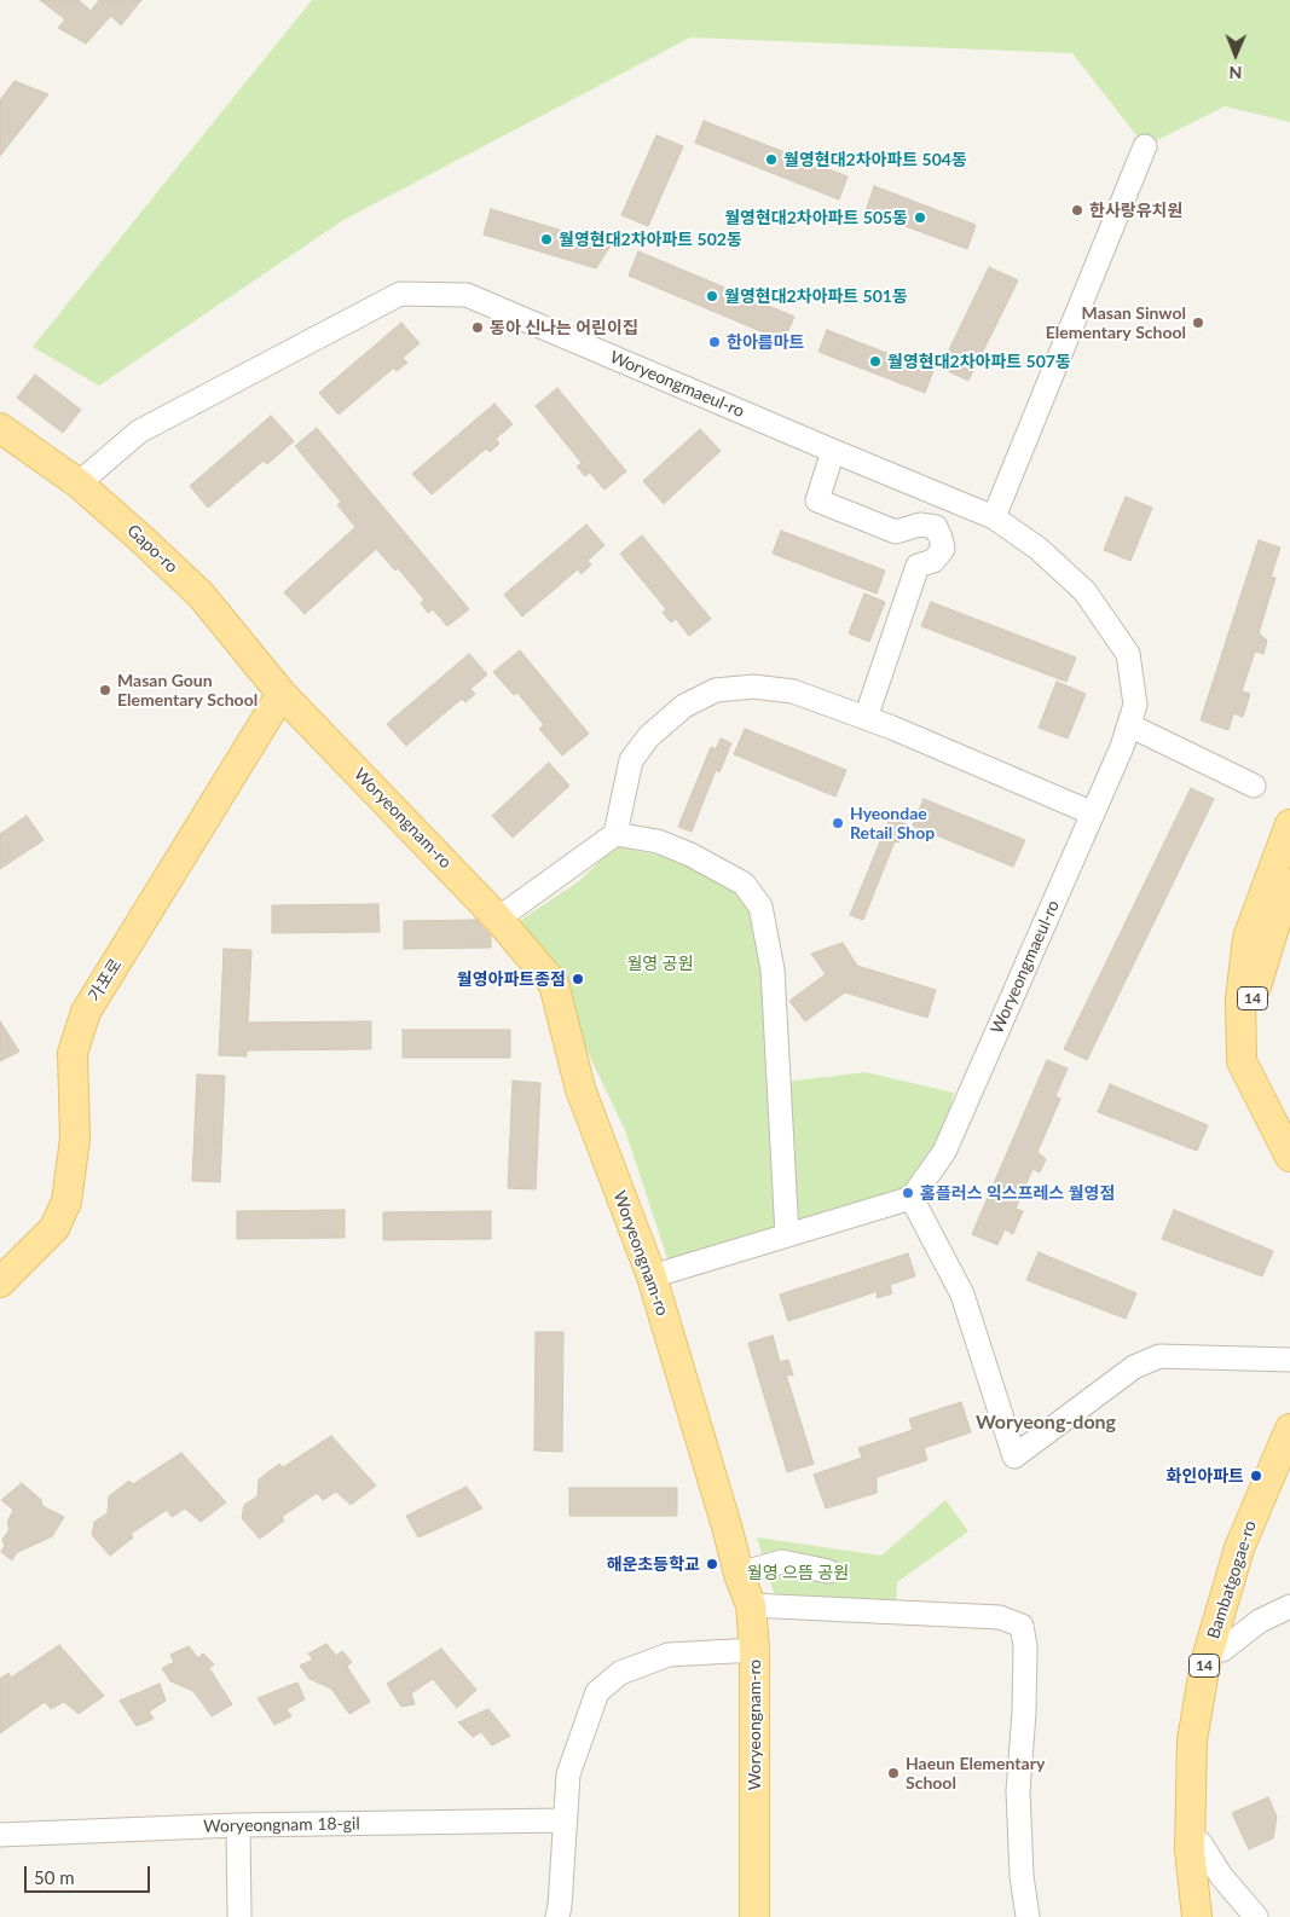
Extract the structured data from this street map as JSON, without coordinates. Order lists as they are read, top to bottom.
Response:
{
  "streets": {
    "main road": [
      "Gapo-ro",
      "Woryeongnam-ro",
      "가포로",
      "14",
      "Bambatgogae-ro"
    ],
    "street": ["Woryeongmaeul-ro", "Woryeongnam 18-gil"]
  },
  "crossings": [
    ["Woryeongmaeul-ro", "Gapo-ro"],
    ["Gapo-ro", "Woryeongnam-ro"],
    ["Gapo-ro", "가포로"],
    ["Woryeongnam-ro", "가포로"]
  ],
  "districts": ["Woryeong-dong"],
  "parks": ["월영 공원", "월영 으뜸 공원"],
  "places": [
    "월영현대2차아파트 504동",
    "한사랑유치원",
    "월영현대2차아파트 505동",
    "월영현대2차아파트 502동",
    "월영현대2차아파트 501동",
    "Masan Sinwol Elementary School",
    "동아 신나는 어린이집",
    "한아름마트",
    "월영현대2차아파트 507동",
    "Masan Goun Elementary School",
    "Hyeondae Retail Shop",
    "월영아파트종점",
    "홈플러스 익스프레스 월영점",
    "화인아파트",
    "해운초등학교",
    "Haeun Elementary School"
  ],
  "scale_bar": "50 m",
  "north": "bottom"
}
